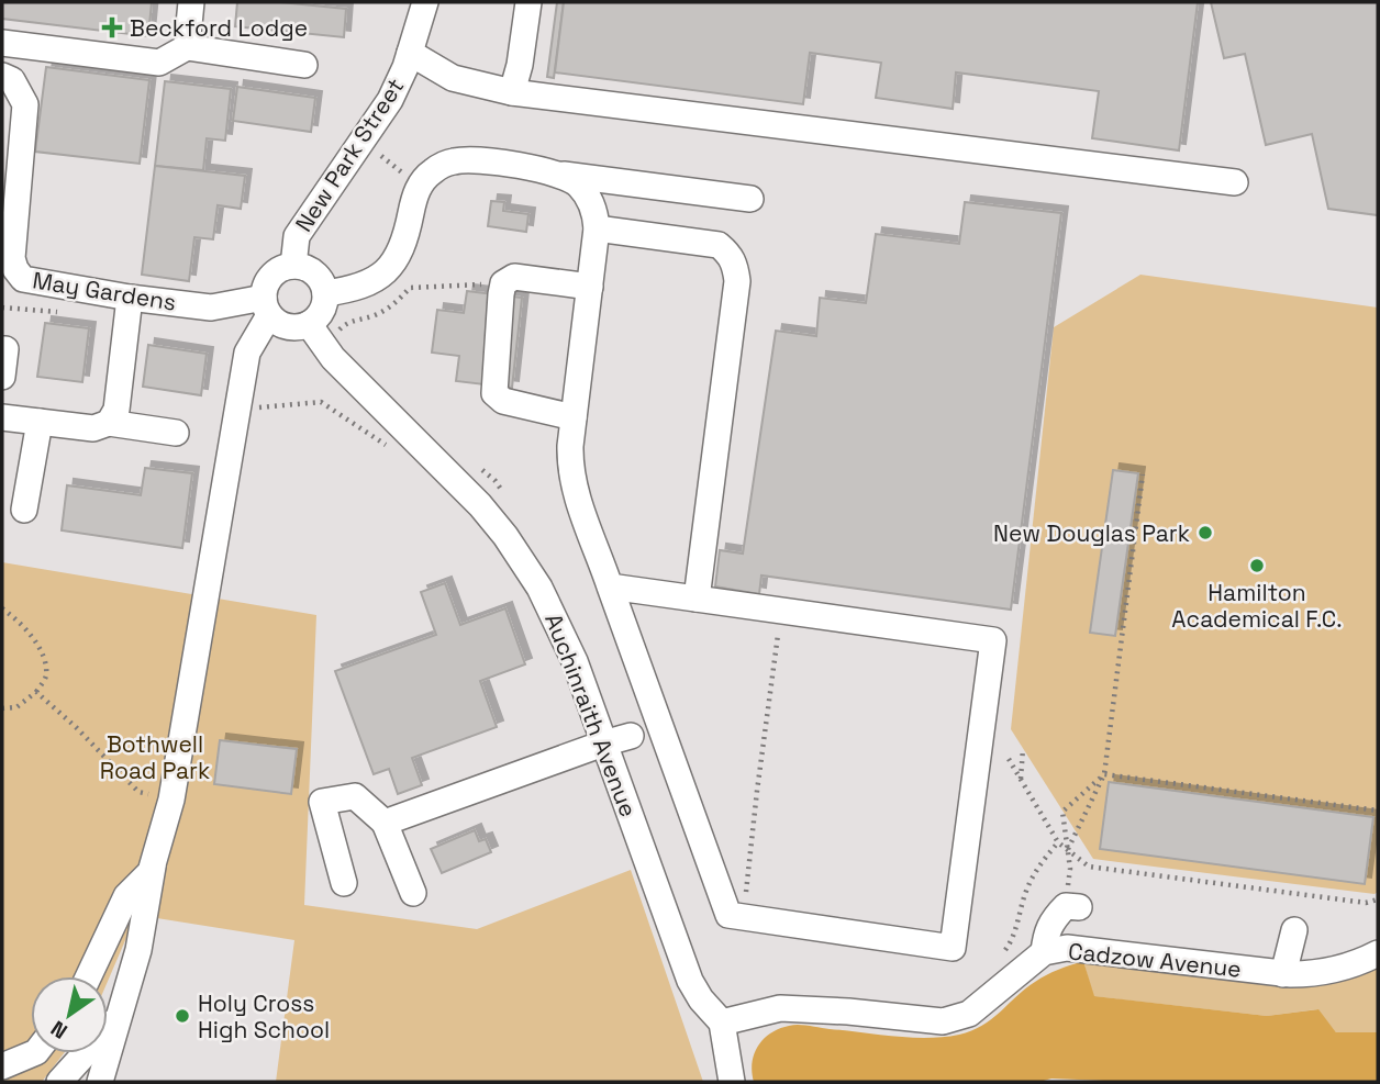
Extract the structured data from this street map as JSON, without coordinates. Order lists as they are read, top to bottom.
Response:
{
  "streets": {
    "street": [
      "New Park Street",
      "May Gardens",
      "Auchinraith Avenue",
      "Cadzow Avenue"
    ]
  },
  "crossings": [
    ["New Park Street", "May Gardens"],
    ["New Park Street", "Auchinraith Avenue"],
    ["May Gardens", "Auchinraith Avenue"],
    ["Auchinraith Avenue", "Cadzow Avenue"]
  ],
  "parks": ["Bothwell Road Park"],
  "places": {
    "health": ["Beckford Lodge"],
    "other": ["New Douglas Park", "Hamilton Academical F.C.", "Holy Cross High School"]
  },
  "north": "bottom left"
}
